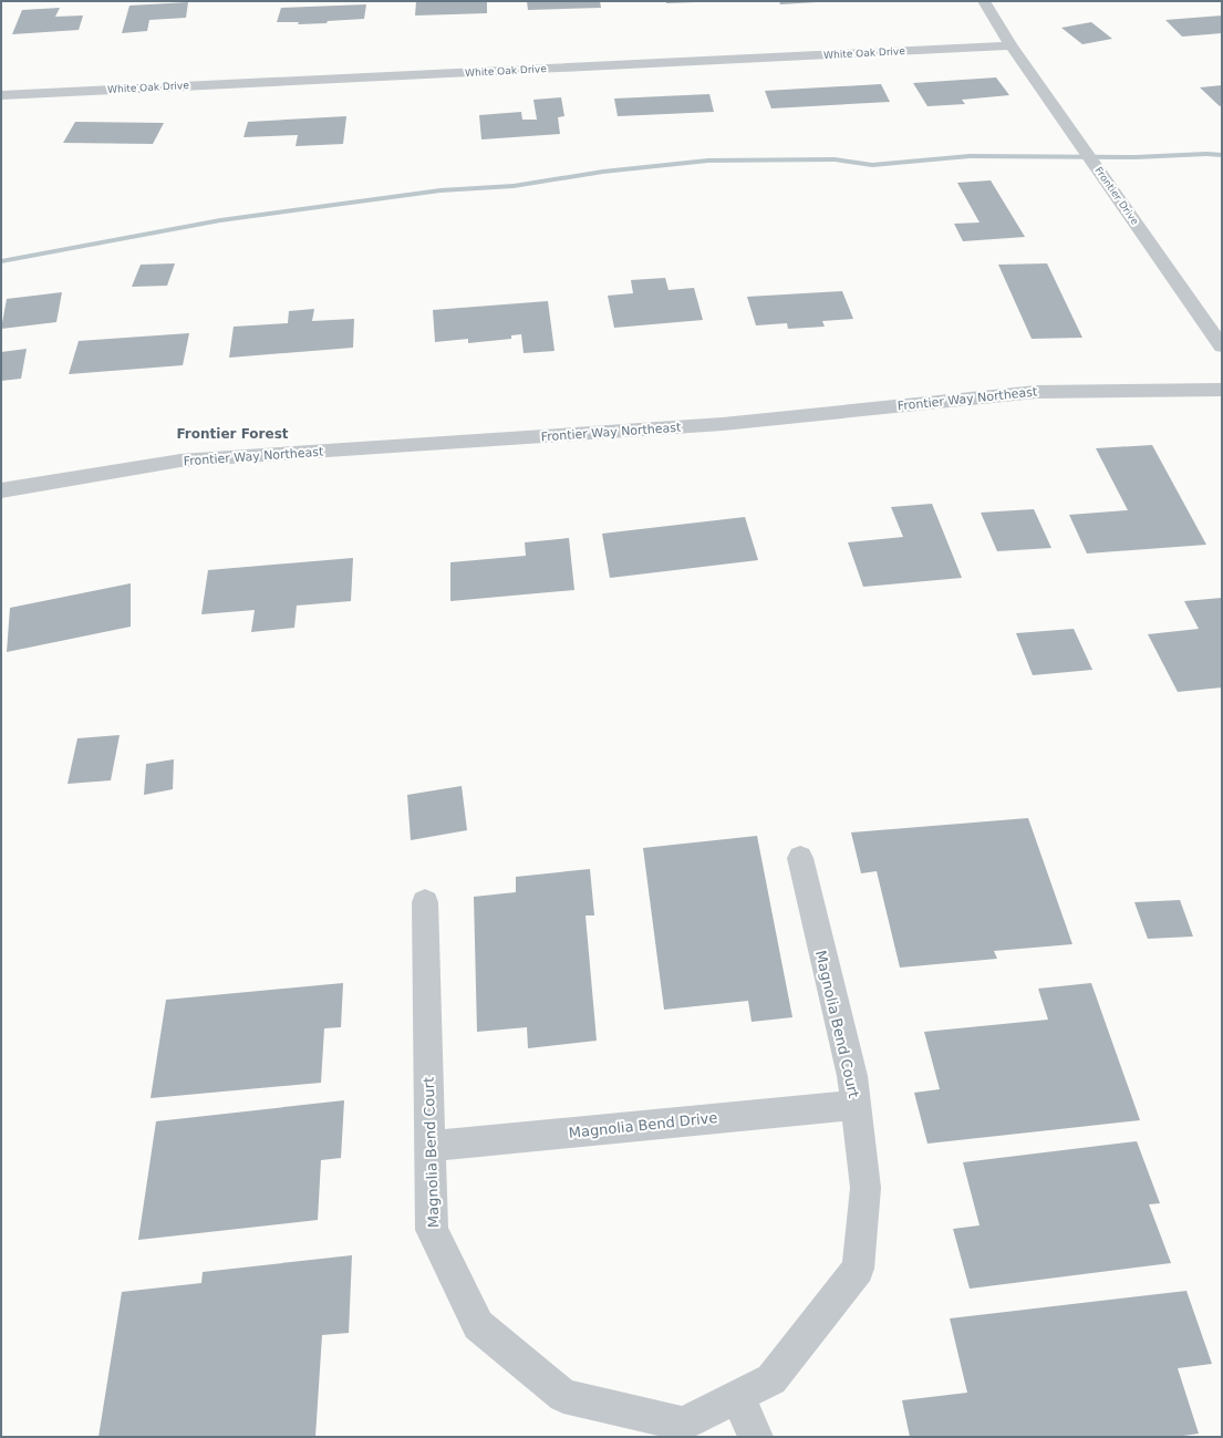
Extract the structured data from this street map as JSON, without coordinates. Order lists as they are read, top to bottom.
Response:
{
  "streets": {
    "street": [
      "White Oak Drive",
      "Frontier Drive",
      "Frontier Way Northeast",
      "Magnolia Bend Court",
      "Magnolia Bend Drive"
    ]
  },
  "crossings": [
    ["White Oak Drive", "Frontier Drive"],
    ["Magnolia Bend Court", "Magnolia Bend Drive"]
  ],
  "districts": ["Frontier Forest"]
}
